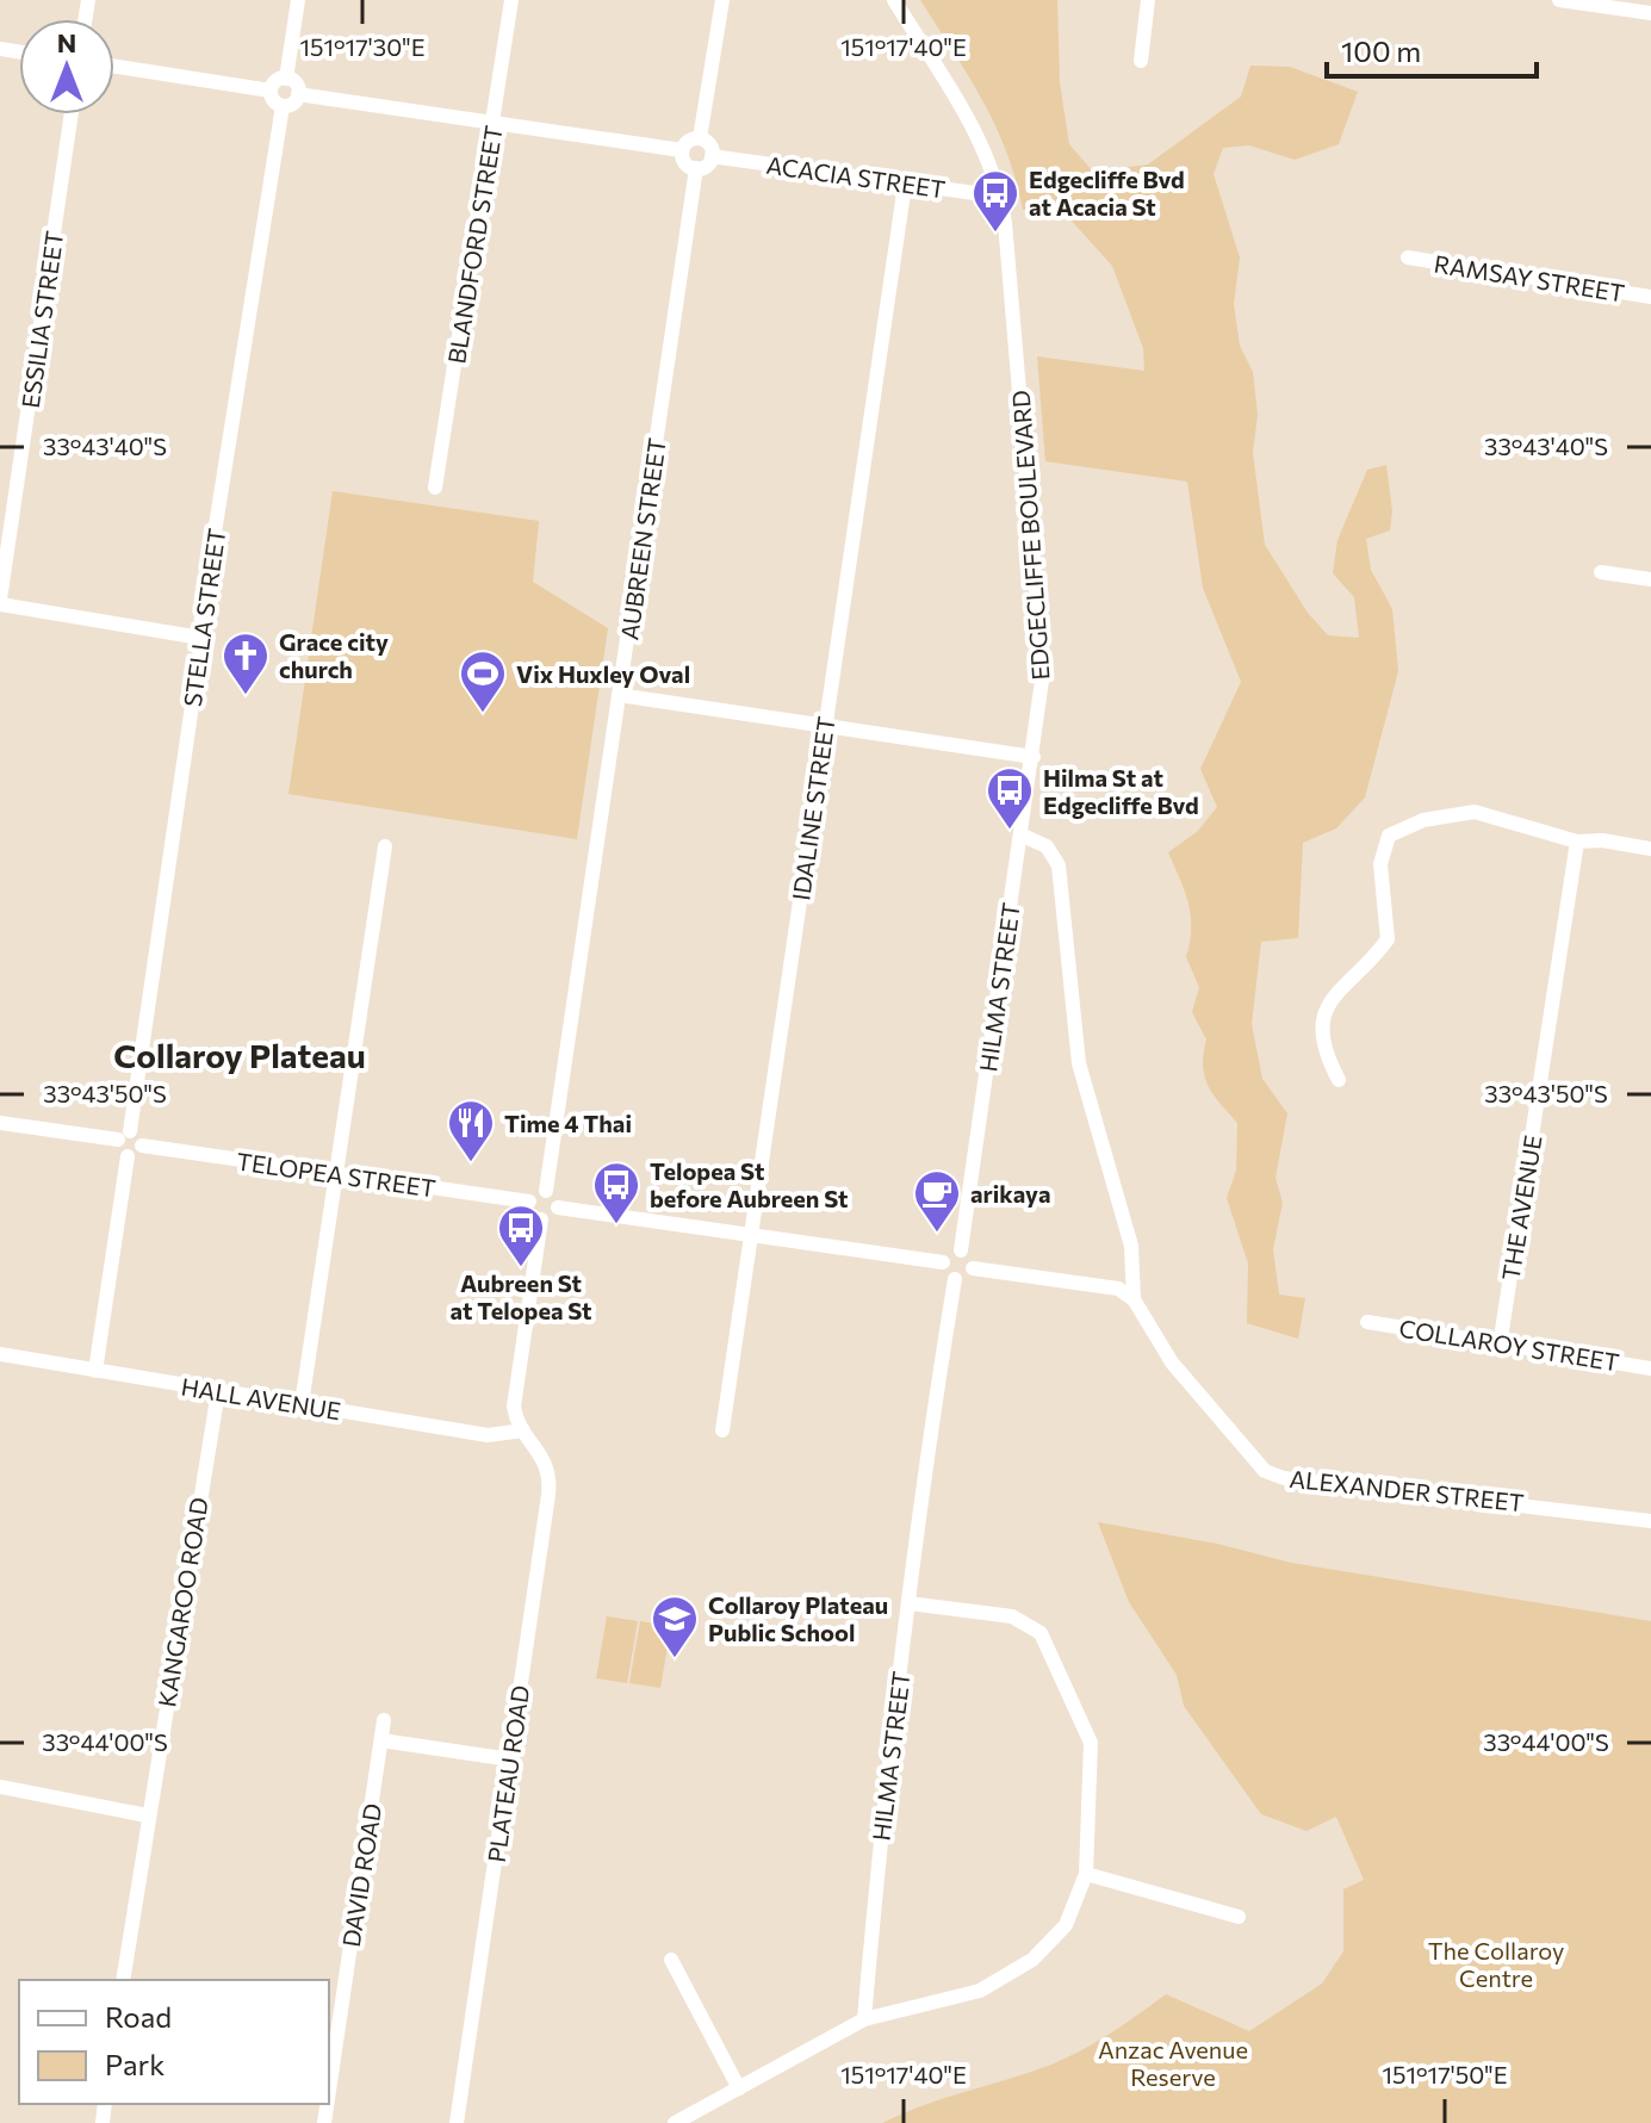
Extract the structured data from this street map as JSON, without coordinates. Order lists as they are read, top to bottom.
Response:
{
  "streets": {
    "street": [
      "ACACIA STREET",
      "BLANDFORD STREET",
      "RAMSAY STREET",
      "ESSILIA STREET",
      "EDGECLIFFE BOULEVARD",
      "AUBREEN STREET",
      "STELLA STREET",
      "IDALINE STREET",
      "HILMA STREET",
      "TELOPEA STREET",
      "THE AVENUE",
      "COLLAROY STREET",
      "HALL AVENUE",
      "ALEXANDER STREET",
      "KANGAROO ROAD",
      "PLATEAU ROAD",
      "DAVID ROAD"
    ]
  },
  "crossings": [
    ["ACACIA STREET", "EDGECLIFFE BOULEVARD"],
    ["ACACIA STREET", "AUBREEN STREET"],
    ["ACACIA STREET", "IDALINE STREET"],
    ["EDGECLIFFE BOULEVARD", "HILMA STREET"],
    ["AUBREEN STREET", "TELOPEA STREET"],
    ["STELLA STREET", "TELOPEA STREET"],
    ["THE AVENUE", "COLLAROY STREET"],
    ["HALL AVENUE", "KANGAROO ROAD"],
    ["HALL AVENUE", "PLATEAU ROAD"]
  ],
  "districts": ["Collaroy Plateau"],
  "parks": ["The Collaroy Centre", "Anzac Avenue Reserve"],
  "places": {
    "bus stop": [
      "Edgecliffe Bvd at Acacia St",
      "Hilma St at Edgecliffe Bvd",
      "Telopea St before Aubreen St",
      "Aubreen St at Telopea St"
    ],
    "church": ["Grace city church"],
    "sports": ["Vix Huxley Oval"],
    "restaurant": ["Time 4 Thai"],
    "cafe": ["arikaya"],
    "school or university": ["Collaroy Plateau Public School"]
  },
  "legend": ["Road", "Park"],
  "scale_bar": "100 m",
  "north": "top",
  "coordinates": [
    "151°17'30\"E",
    "151°17'40\"E",
    "33°43'40\"S",
    "33°43'50\"S",
    "33°44'00\"S",
    "151°17'50\"E"
  ]
}
